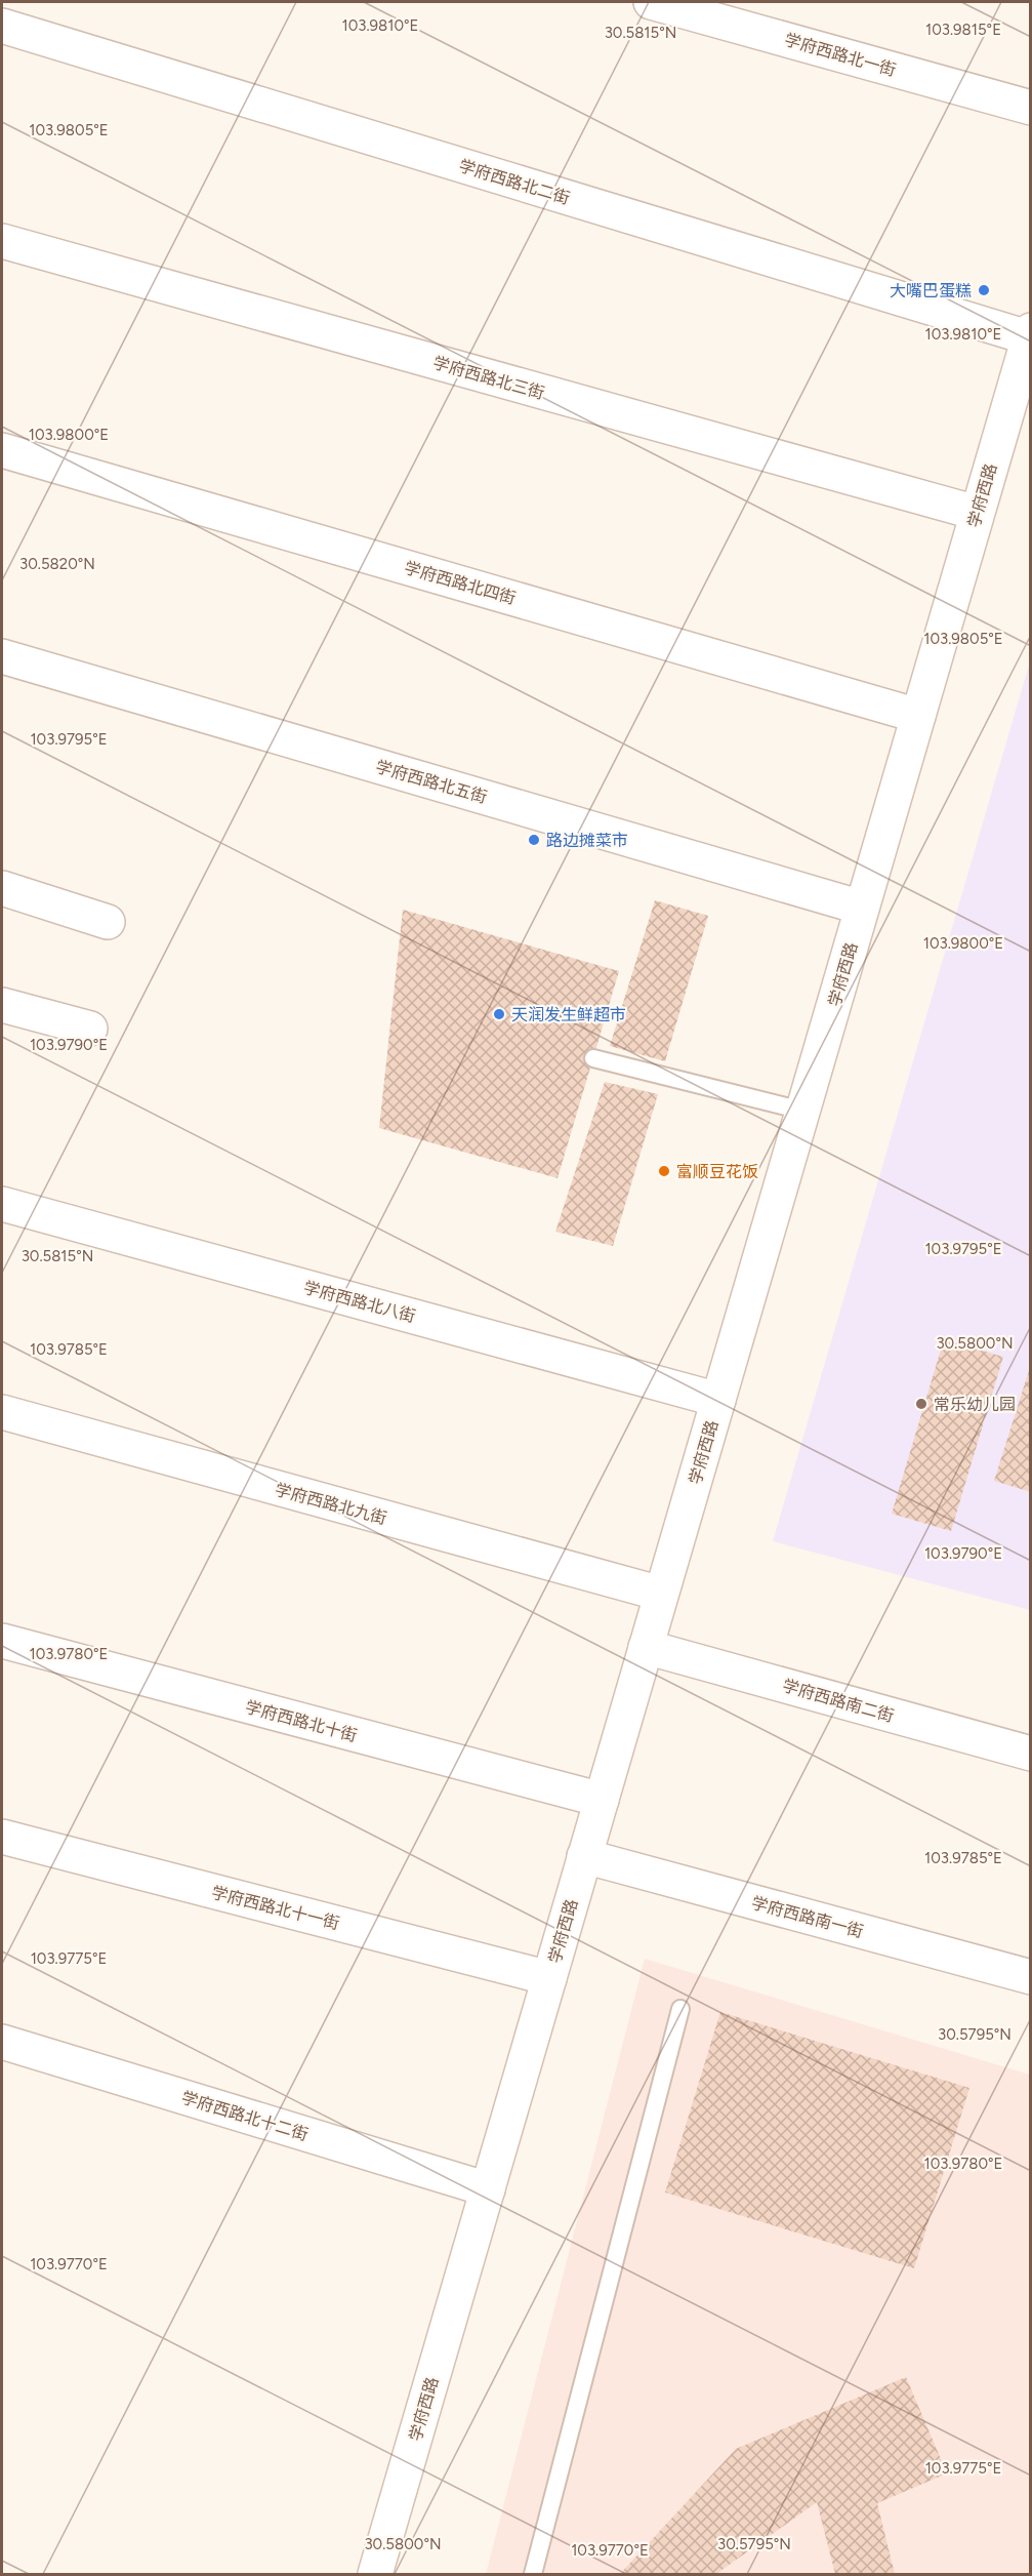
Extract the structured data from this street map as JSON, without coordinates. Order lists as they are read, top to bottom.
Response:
{
  "streets": {
    "street": [
      "学府西路北一街",
      "学府西路北二街",
      "学府西路北三街",
      "学府西路",
      "学府西路北四街",
      "学府西路北五街",
      "学府西路北八街",
      "学府西路北九街",
      "学府西路南二街",
      "学府西路北十街",
      "学府西路北十一街",
      "学府西路南一街",
      "学府西路北十二街"
    ]
  },
  "crossings": [
    ["学府西路北二街", "学府西路"],
    ["学府西路北三街", "学府西路"],
    ["学府西路", "学府西路北四街"],
    ["学府西路", "学府西路北五街"],
    ["学府西路", "学府西路北八街"],
    ["学府西路", "学府西路北九街"],
    ["学府西路", "学府西路南二街"],
    ["学府西路", "学府西路北十街"],
    ["学府西路", "学府西路北十一街"],
    ["学府西路", "学府西路南一街"],
    ["学府西路", "学府西路北十二街"]
  ],
  "places": [
    "大嘴巴蛋糕",
    "路边摊菜市",
    "天润发生鲜超市",
    "富顺豆花饭",
    "常乐幼儿园"
  ],
  "coordinates": [
    "103.9810°E",
    "103.9815°E",
    "30.5815°N",
    "103.9805°E",
    "103.9800°E",
    "30.5820°N",
    "103.9795°E",
    "103.9790°E",
    "30.5800°N",
    "103.9785°E",
    "103.9780°E",
    "103.9775°E",
    "30.5795°N",
    "103.9770°E"
  ]
}
